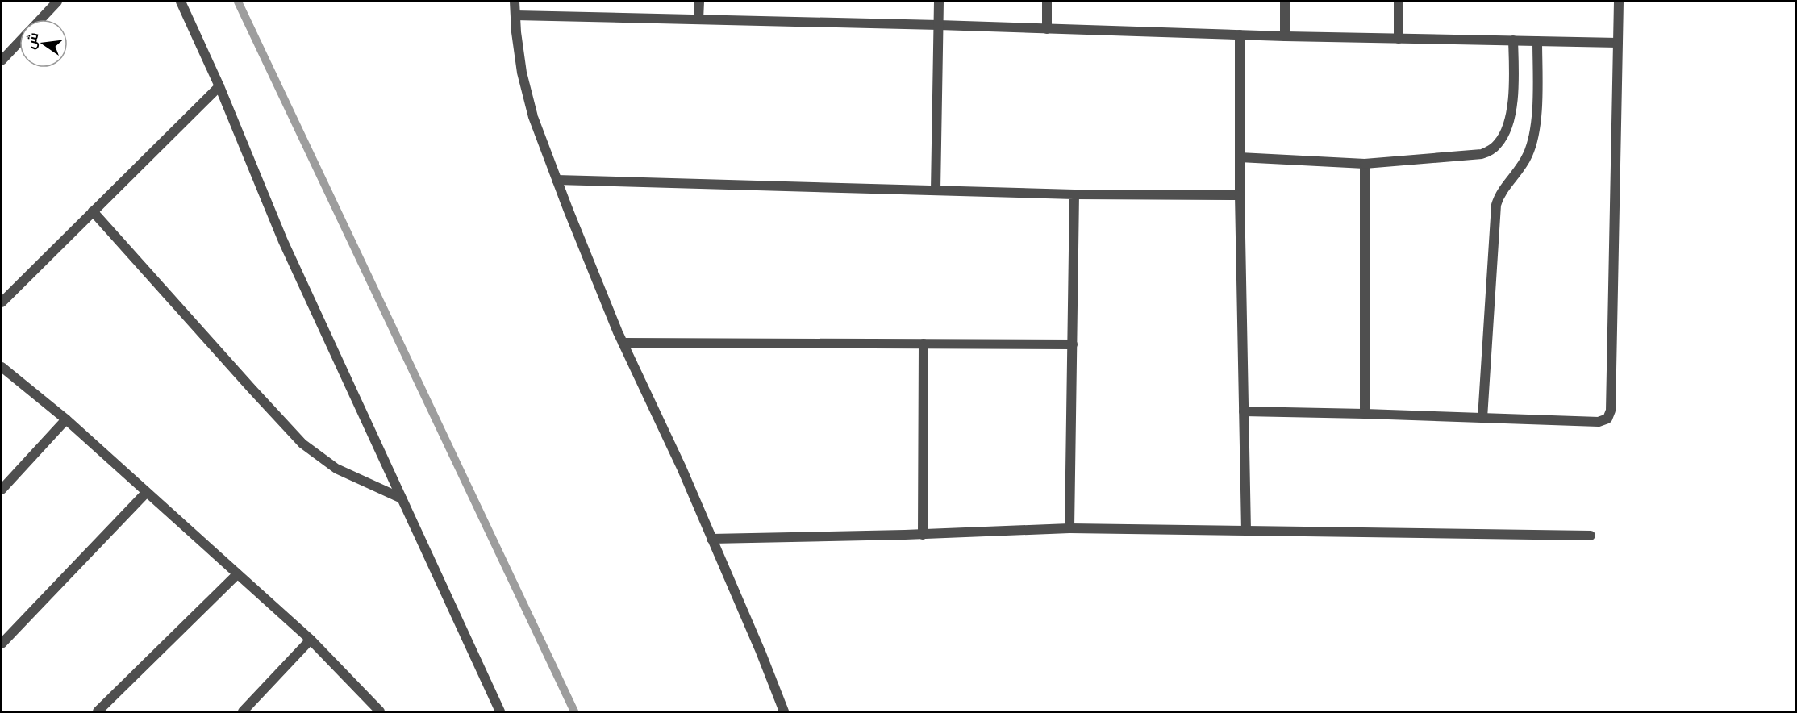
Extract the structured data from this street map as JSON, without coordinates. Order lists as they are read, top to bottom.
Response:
{
  "north": "left"
}
